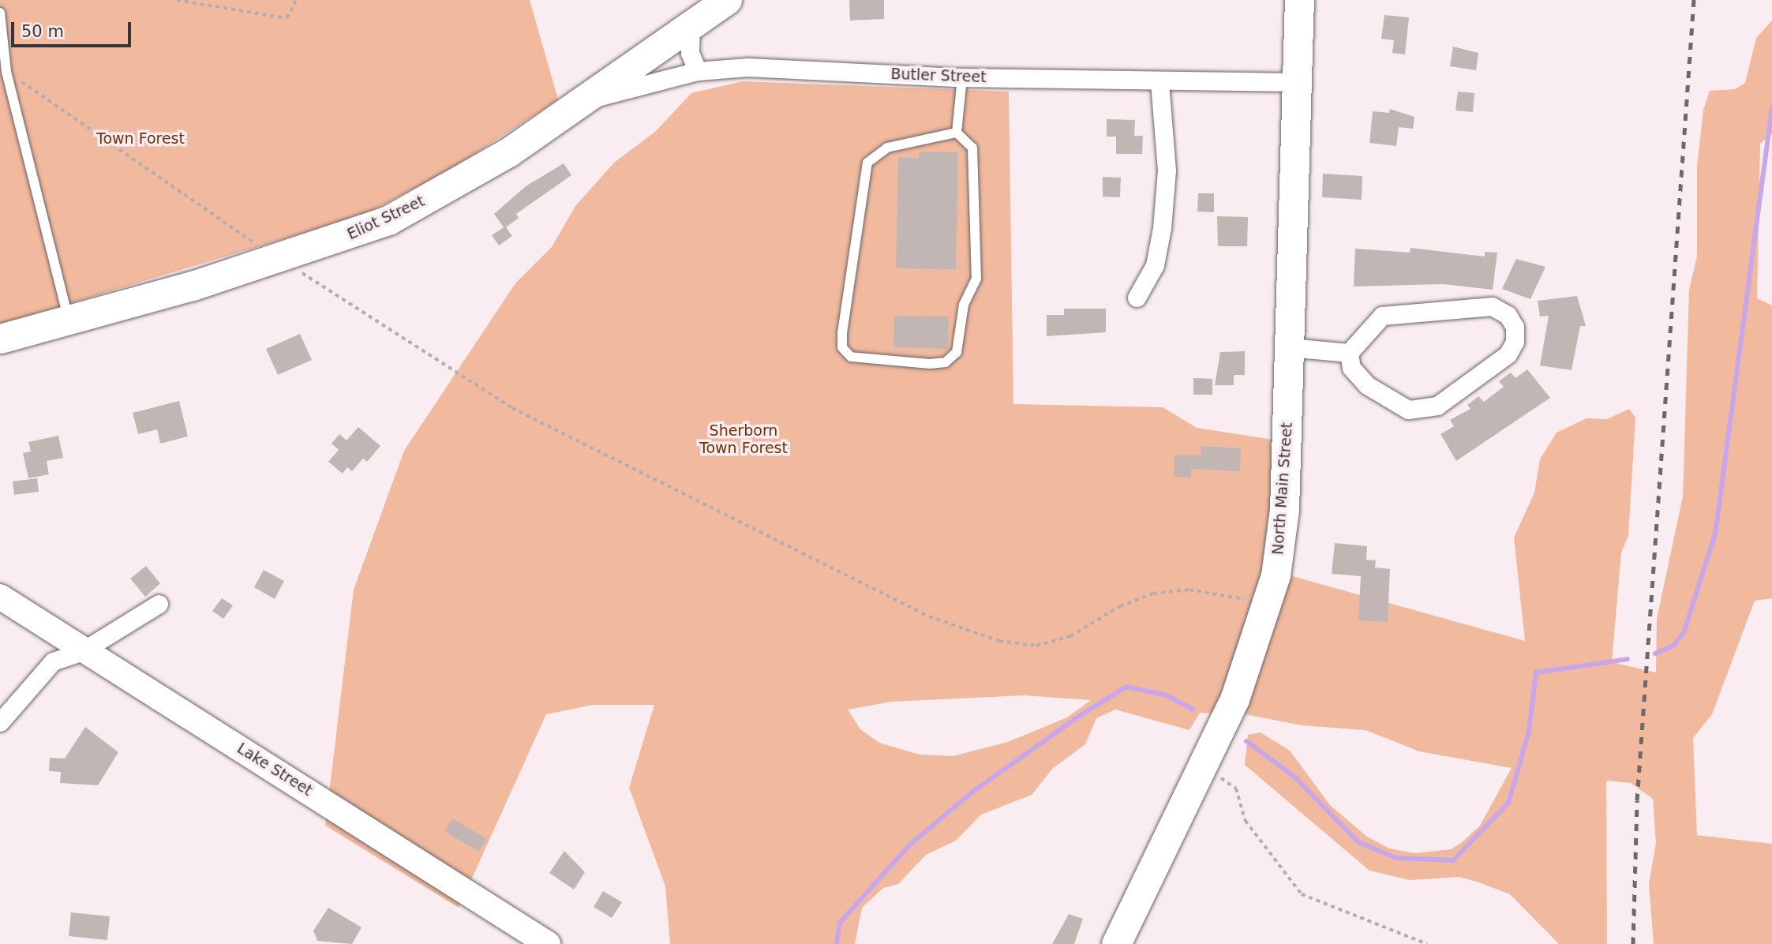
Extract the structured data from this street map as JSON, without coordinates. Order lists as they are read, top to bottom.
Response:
{
  "streets": {
    "main road": ["Eliot Street", "North Main Street"],
    "street": ["Butler Street", "Lake Street"]
  },
  "crossings": [
    ["Butler Street", "Eliot Street"],
    ["Butler Street", "North Main Street"]
  ],
  "parks": ["Town Forest", "Sherborn Town Forest"],
  "scale_bar": "50 m"
}
